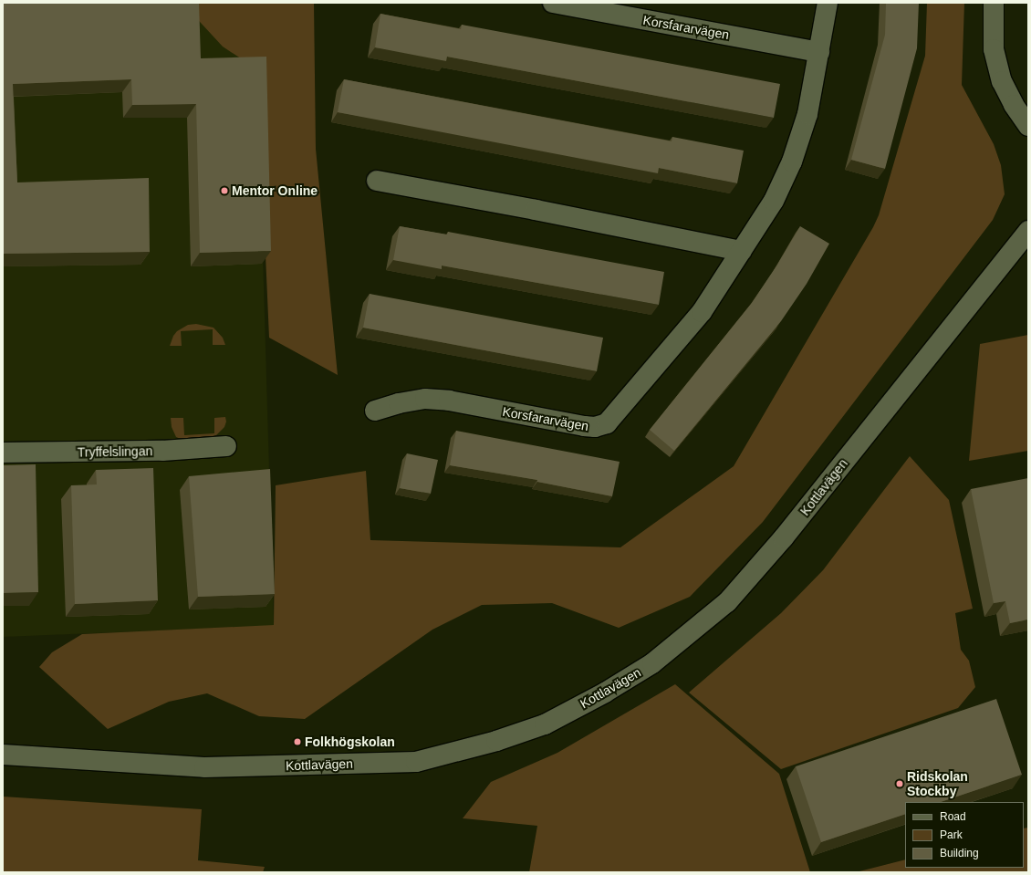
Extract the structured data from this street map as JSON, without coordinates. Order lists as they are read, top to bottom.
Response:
{
  "streets": {
    "street": ["Korsfararvägen", "Tryffelslingan", "Kottlavägen"]
  },
  "places": ["Mentor Online", "Folkhögskolan", "Ridskolan Stockby"],
  "legend": ["Road", "Park", "Building"]
}
